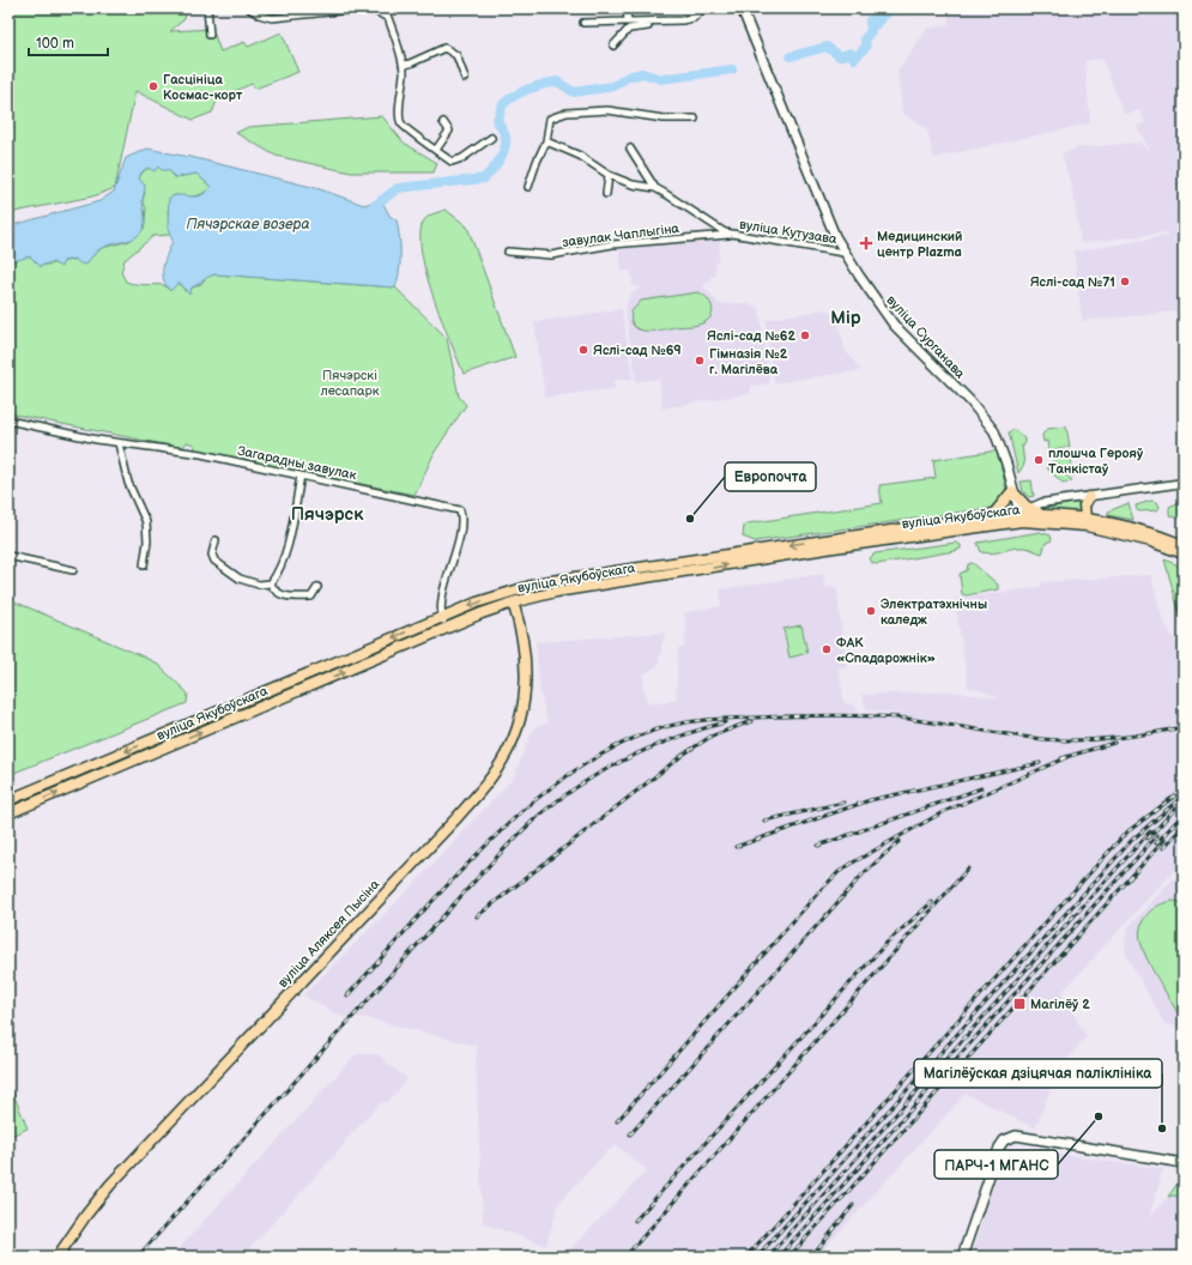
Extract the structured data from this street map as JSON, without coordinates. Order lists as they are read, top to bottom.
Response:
{
  "streets": {
    "main road": ["вуліца Сурганава", "вуліца Якубоўскага", "вуліца Аляксея Пысіна"],
    "street": ["вуліца Кутузава", "завулак Чаплыгіна", "Загарадны завулак"]
  },
  "crossings": [
    ["вуліца Кутузава", "завулак Чаплыгіна"],
    ["вуліца Кутузава", "вуліца Сурганава"],
    ["вуліца Сурганава", "вуліца Якубоўскага"],
    ["Загарадны завулак", "вуліца Якубоўскага"],
    ["вуліца Якубоўскага", "вуліца Аляксея Пысіна"]
  ],
  "districts": ["Мір", "Пячэрск"],
  "water": ["Пячэрскае возера"],
  "parks": ["Пячэрскі лесапарк"],
  "places": {
    "other": [
      "Гасцініца Космас-корт",
      "Яслі-сад №71",
      "Яслі-сад №62",
      "Яслі-сад №69",
      "Гімназія №2 г. Магілёва",
      "плошча Герояў Танкістаў",
      "Европочта",
      "Электратэхнічны каледж",
      "ФАК «Спадарожнік»",
      "ПАРЧ-1 МГАНС",
      "Магілёўская дзіцячая паліклініка"
    ],
    "health": ["Медицинский центр Plazma"],
    "transit": ["Магілёў 2"]
  },
  "scale_bar": "100 m"
}
